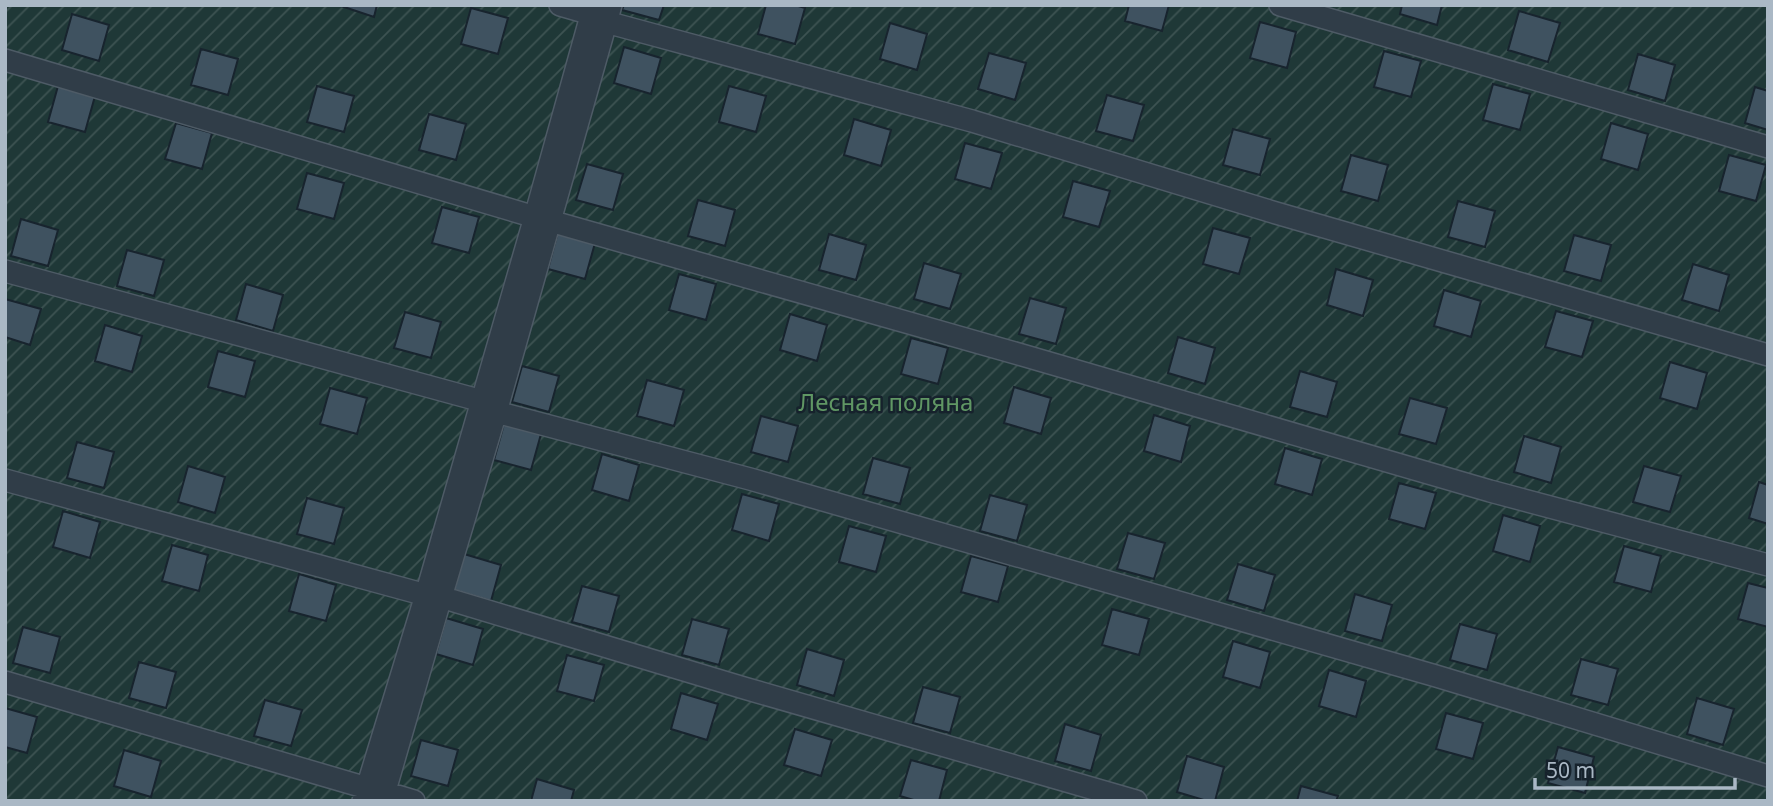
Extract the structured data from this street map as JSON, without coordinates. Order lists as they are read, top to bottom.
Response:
{
  "parks": ["Лесная поляна"],
  "scale_bar": "50 m"
}
